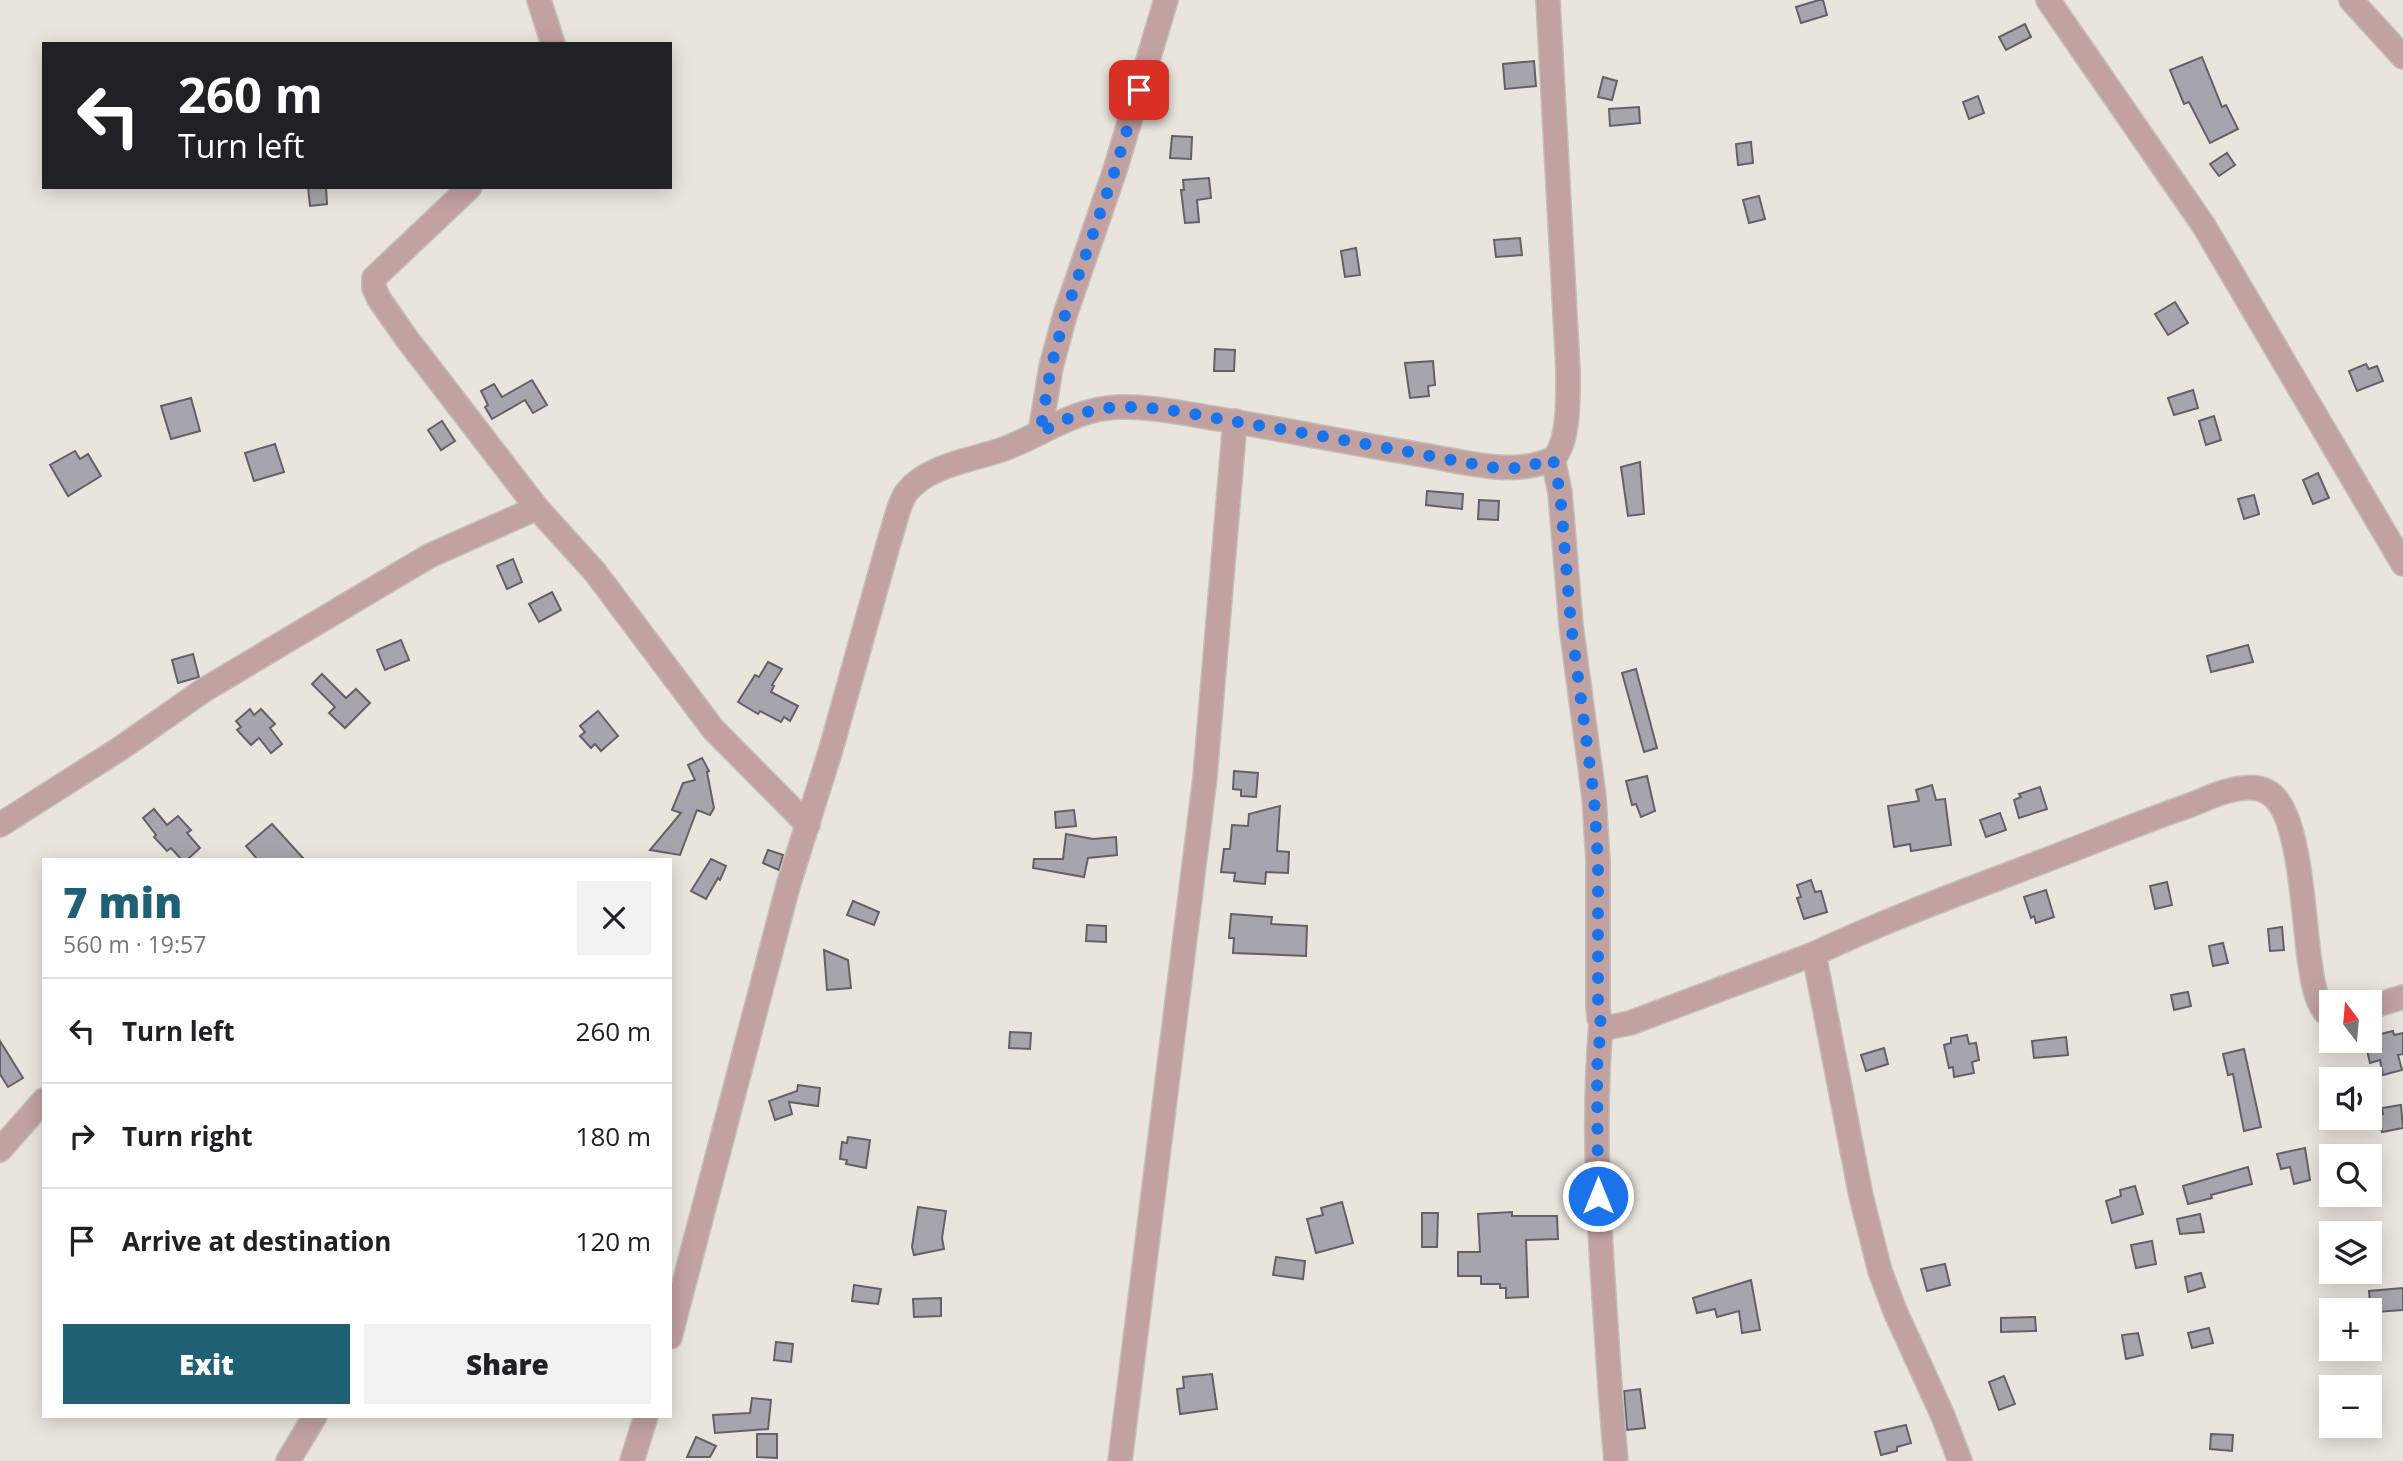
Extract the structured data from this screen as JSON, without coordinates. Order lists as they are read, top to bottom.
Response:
{
  "north": "top",
  "page": {
    "turn": ["260 m", "Turn left"],
    "heading": ["7 min", "560 m · 19:57"],
    "list": [
      {
        "name": "Turn left",
        "value": "260 m"
      },
      {
        "name": "Turn right",
        "value": "180 m"
      },
      {
        "name": "Arrive at destination",
        "value": "120 m"
      }
    ],
    "map_buttons": ["+", "−"],
    "buttons": ["Exit", "Share"]
  }
}
